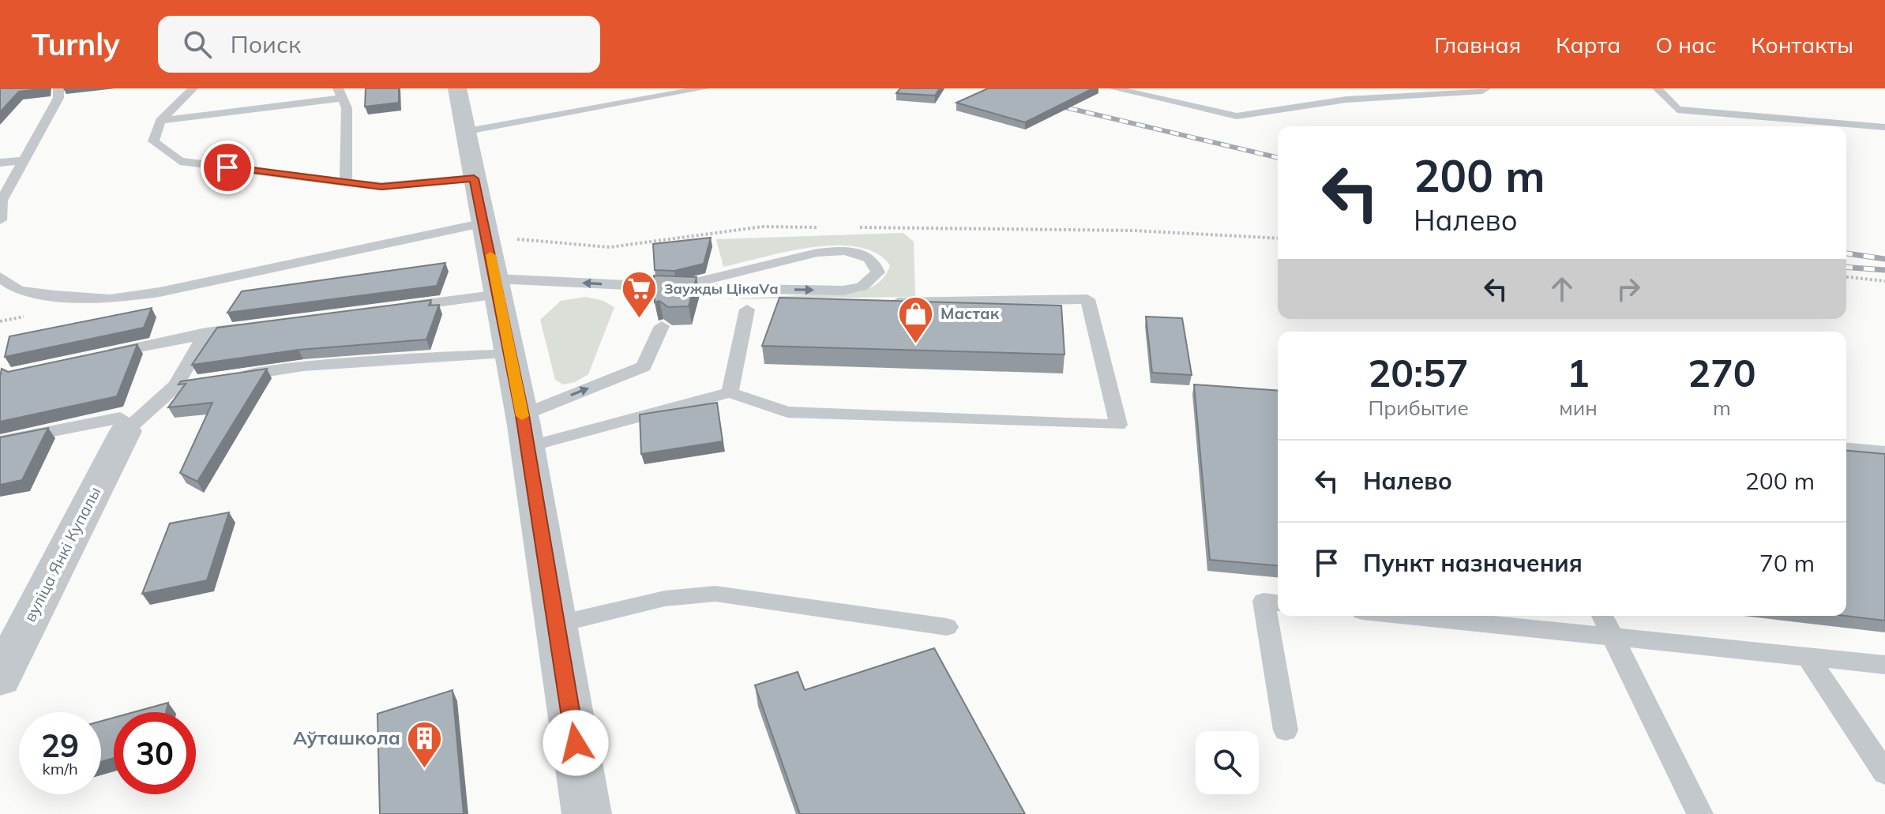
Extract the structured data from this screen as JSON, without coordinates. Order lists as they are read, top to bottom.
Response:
{
  "streets": {
    "street": ["вуліца Янкі Купалы"]
  },
  "places": {
    "supermarket": ["Заужды ЦікаVа"],
    "shop": ["Мастак"],
    "building": ["Аўташкола"]
  },
  "page": {
    "header": "Turnly",
    "search": "Поиск",
    "nav": [
      "Главная",
      "Карта",
      "О нас",
      "Контакты"
    ],
    "turn": ["200 m", "Налево"],
    "eta": [
      "20:57",
      "Прибытие",
      "1",
      "мин",
      "270",
      "m"
    ],
    "list": [
      {
        "name": "Налево",
        "value": "200 m"
      },
      {
        "name": "Пункт назначения",
        "value": "70 m"
      }
    ],
    "speed": "29 km/h",
    "limit": "30"
  }
}
